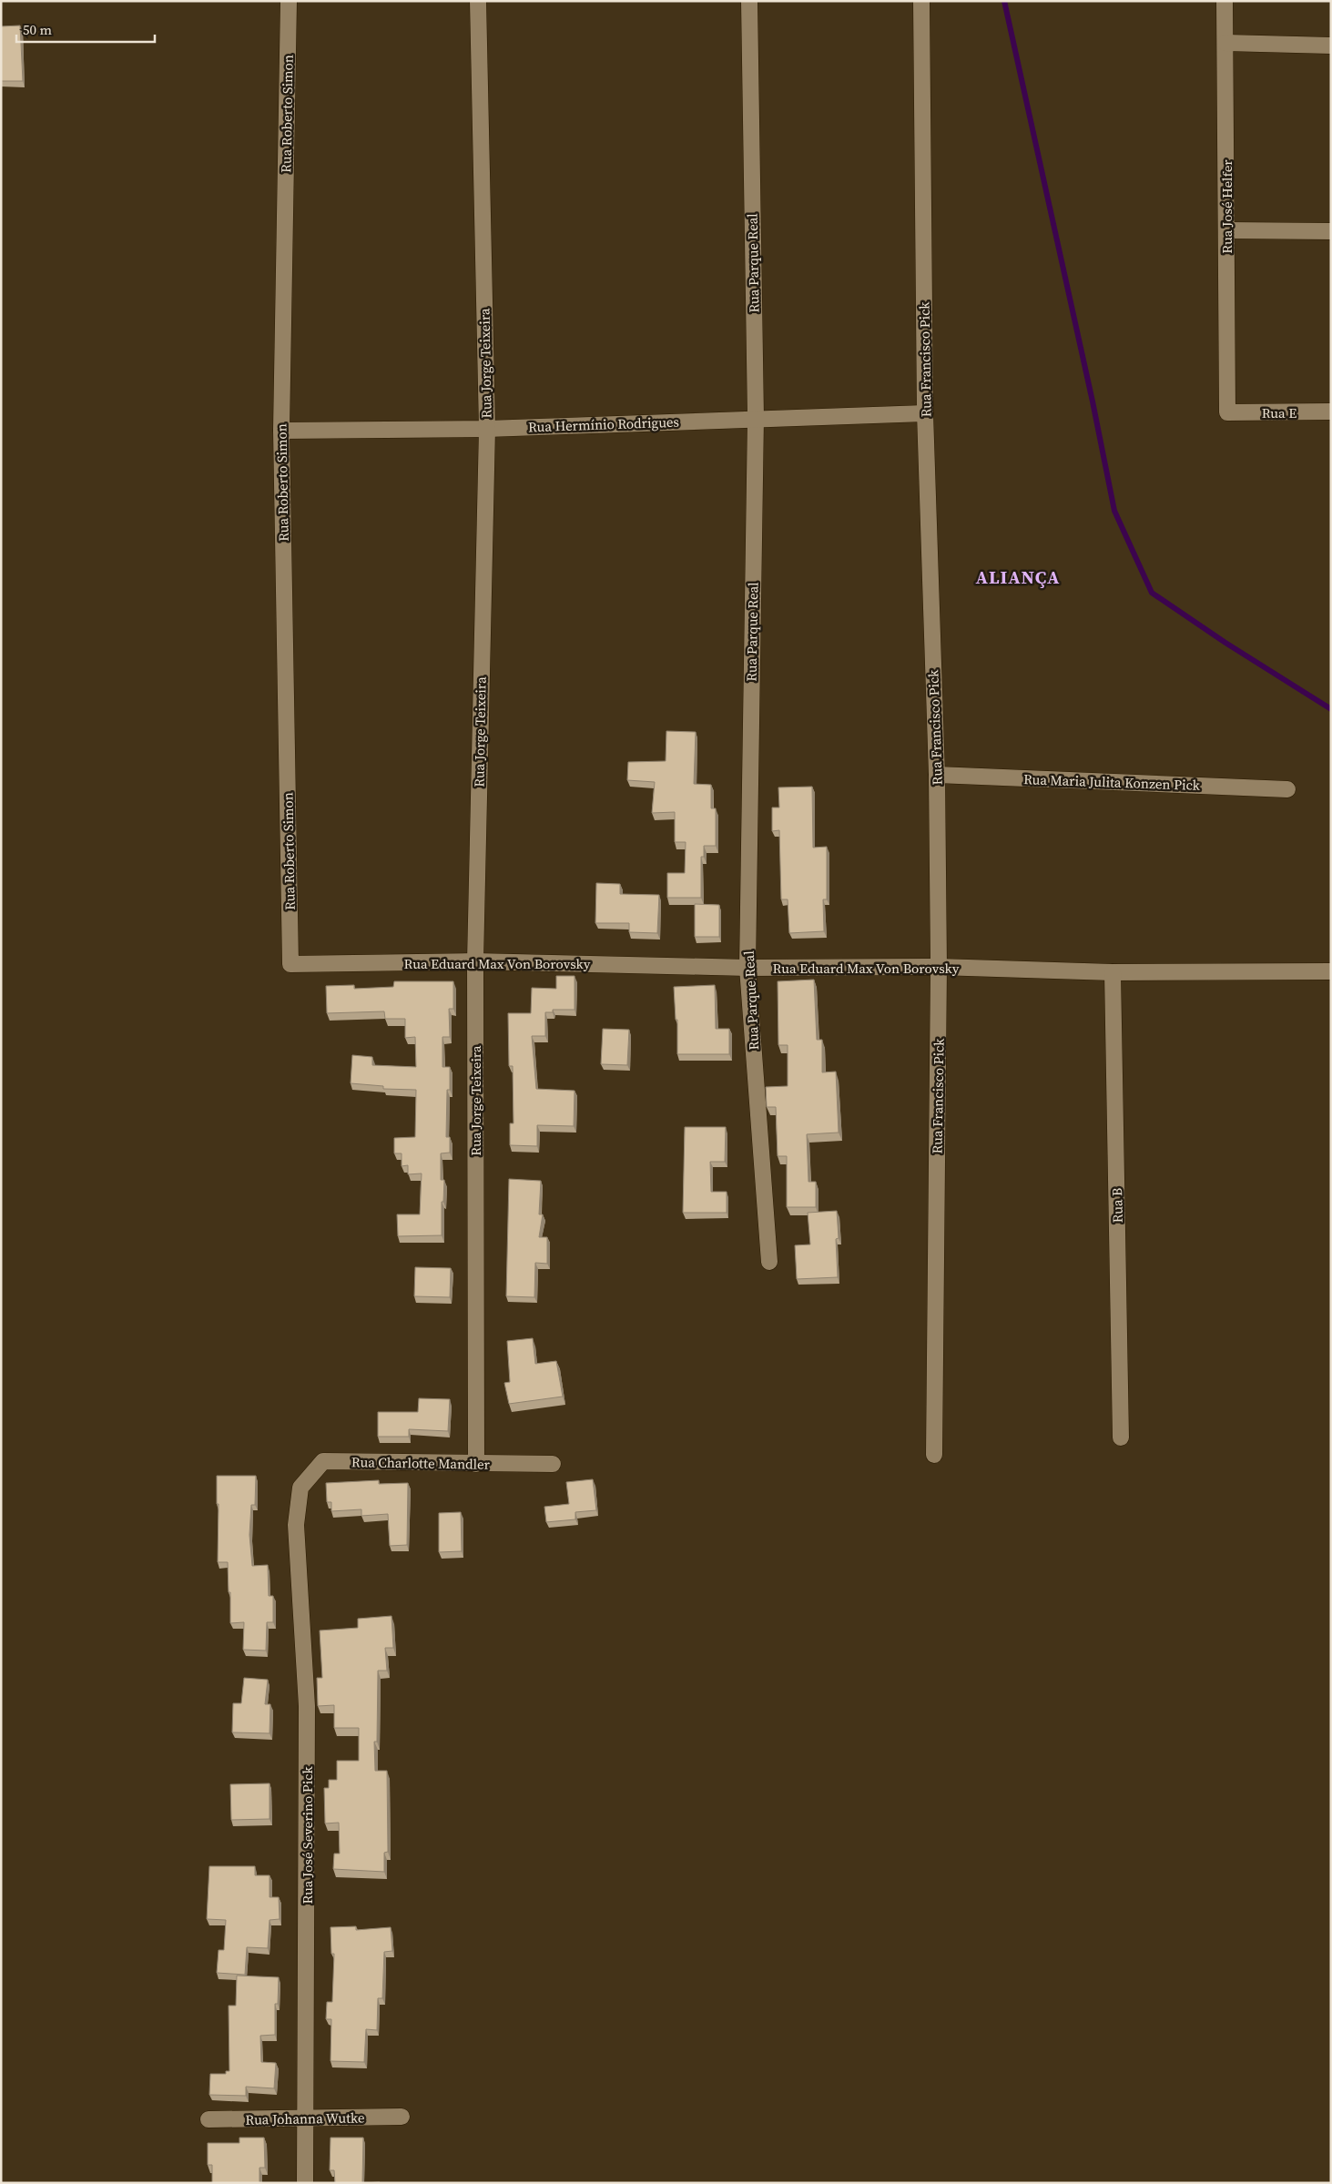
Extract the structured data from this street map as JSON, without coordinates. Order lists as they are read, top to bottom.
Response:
{
  "streets": {
    "street": [
      "Rua Roberto Simon",
      "Rua José Helfer",
      "Rua Parque Real",
      "Rua Francisco Pick",
      "Rua Jorge Teixeira",
      "Rua E",
      "Rua Hermínio Rodrigues",
      "Rua Maria Julita Konzen Pick",
      "Rua Eduard Max Von Borovsky",
      "Rua B",
      "Rua Charlotte Mandler",
      "Rua José Severino Pick",
      "Rua Johanna Wutke"
    ]
  },
  "crossings": [
    ["Rua Roberto Simon", "Rua Hermínio Rodrigues"],
    ["Rua Roberto Simon", "Rua Eduard Max Von Borovsky"],
    ["Rua José Helfer", "Rua E"],
    ["Rua Parque Real", "Rua Hermínio Rodrigues"],
    ["Rua Parque Real", "Rua Eduard Max Von Borovsky"],
    ["Rua Francisco Pick", "Rua Hermínio Rodrigues"],
    ["Rua Francisco Pick", "Rua Maria Julita Konzen Pick"],
    ["Rua Francisco Pick", "Rua Eduard Max Von Borovsky"],
    ["Rua Jorge Teixeira", "Rua Hermínio Rodrigues"],
    ["Rua Jorge Teixeira", "Rua Eduard Max Von Borovsky"],
    ["Rua Jorge Teixeira", "Rua Charlotte Mandler"],
    ["Rua Eduard Max Von Borovsky", "Rua B"],
    ["Rua Charlotte Mandler", "Rua José Severino Pick"],
    ["Rua José Severino Pick", "Rua Johanna Wutke"]
  ],
  "districts": ["ALIANÇA"],
  "scale_bar": "50 m"
}
